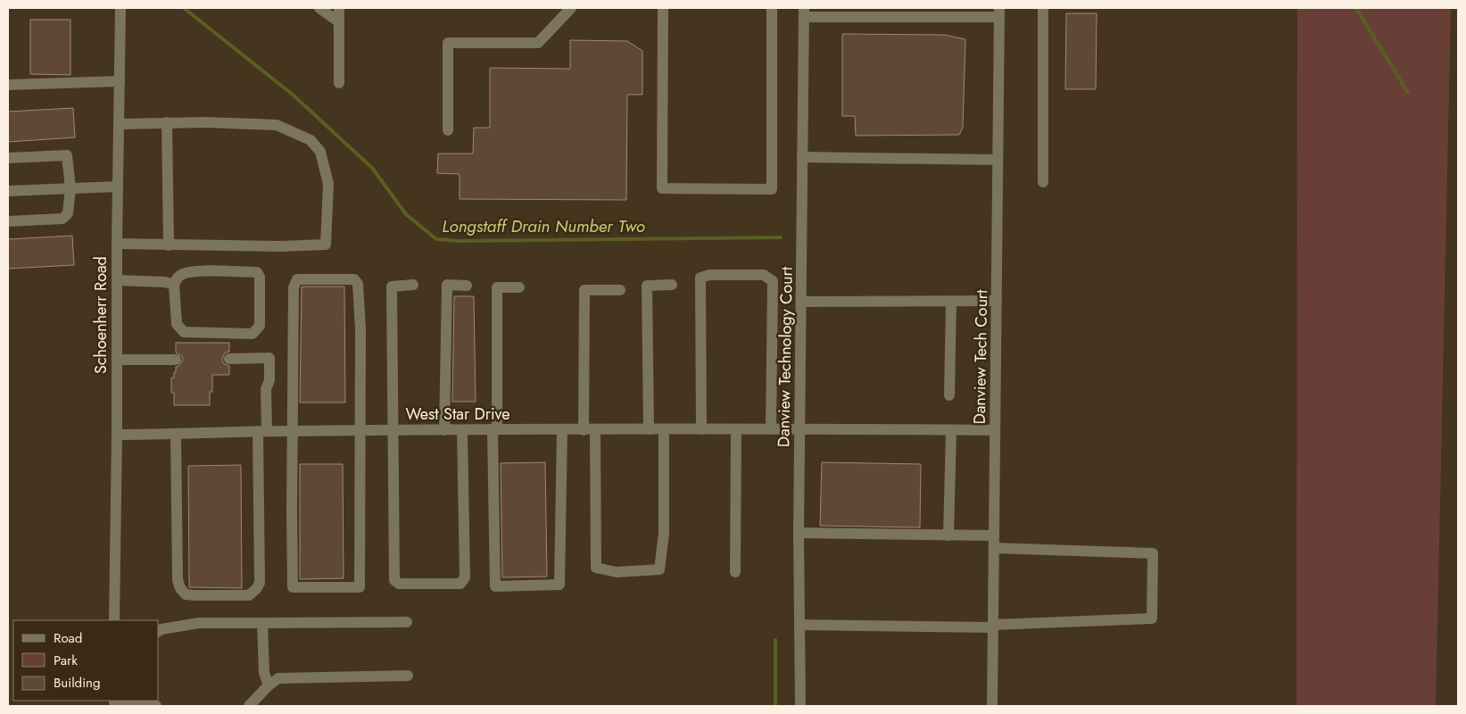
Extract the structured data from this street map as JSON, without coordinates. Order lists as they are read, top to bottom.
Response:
{
  "streets": {
    "street": [
      "Schoenherr Road",
      "Danview Technology Court",
      "Danview Tech Court",
      "West Star Drive"
    ]
  },
  "crossings": [
    ["Schoenherr Road", "West Star Drive"],
    ["Danview Technology Court", "West Star Drive"],
    ["Danview Tech Court", "West Star Drive"]
  ],
  "water": ["Longstaff Drain Number Two"],
  "legend": ["Road", "Park", "Building"]
}
